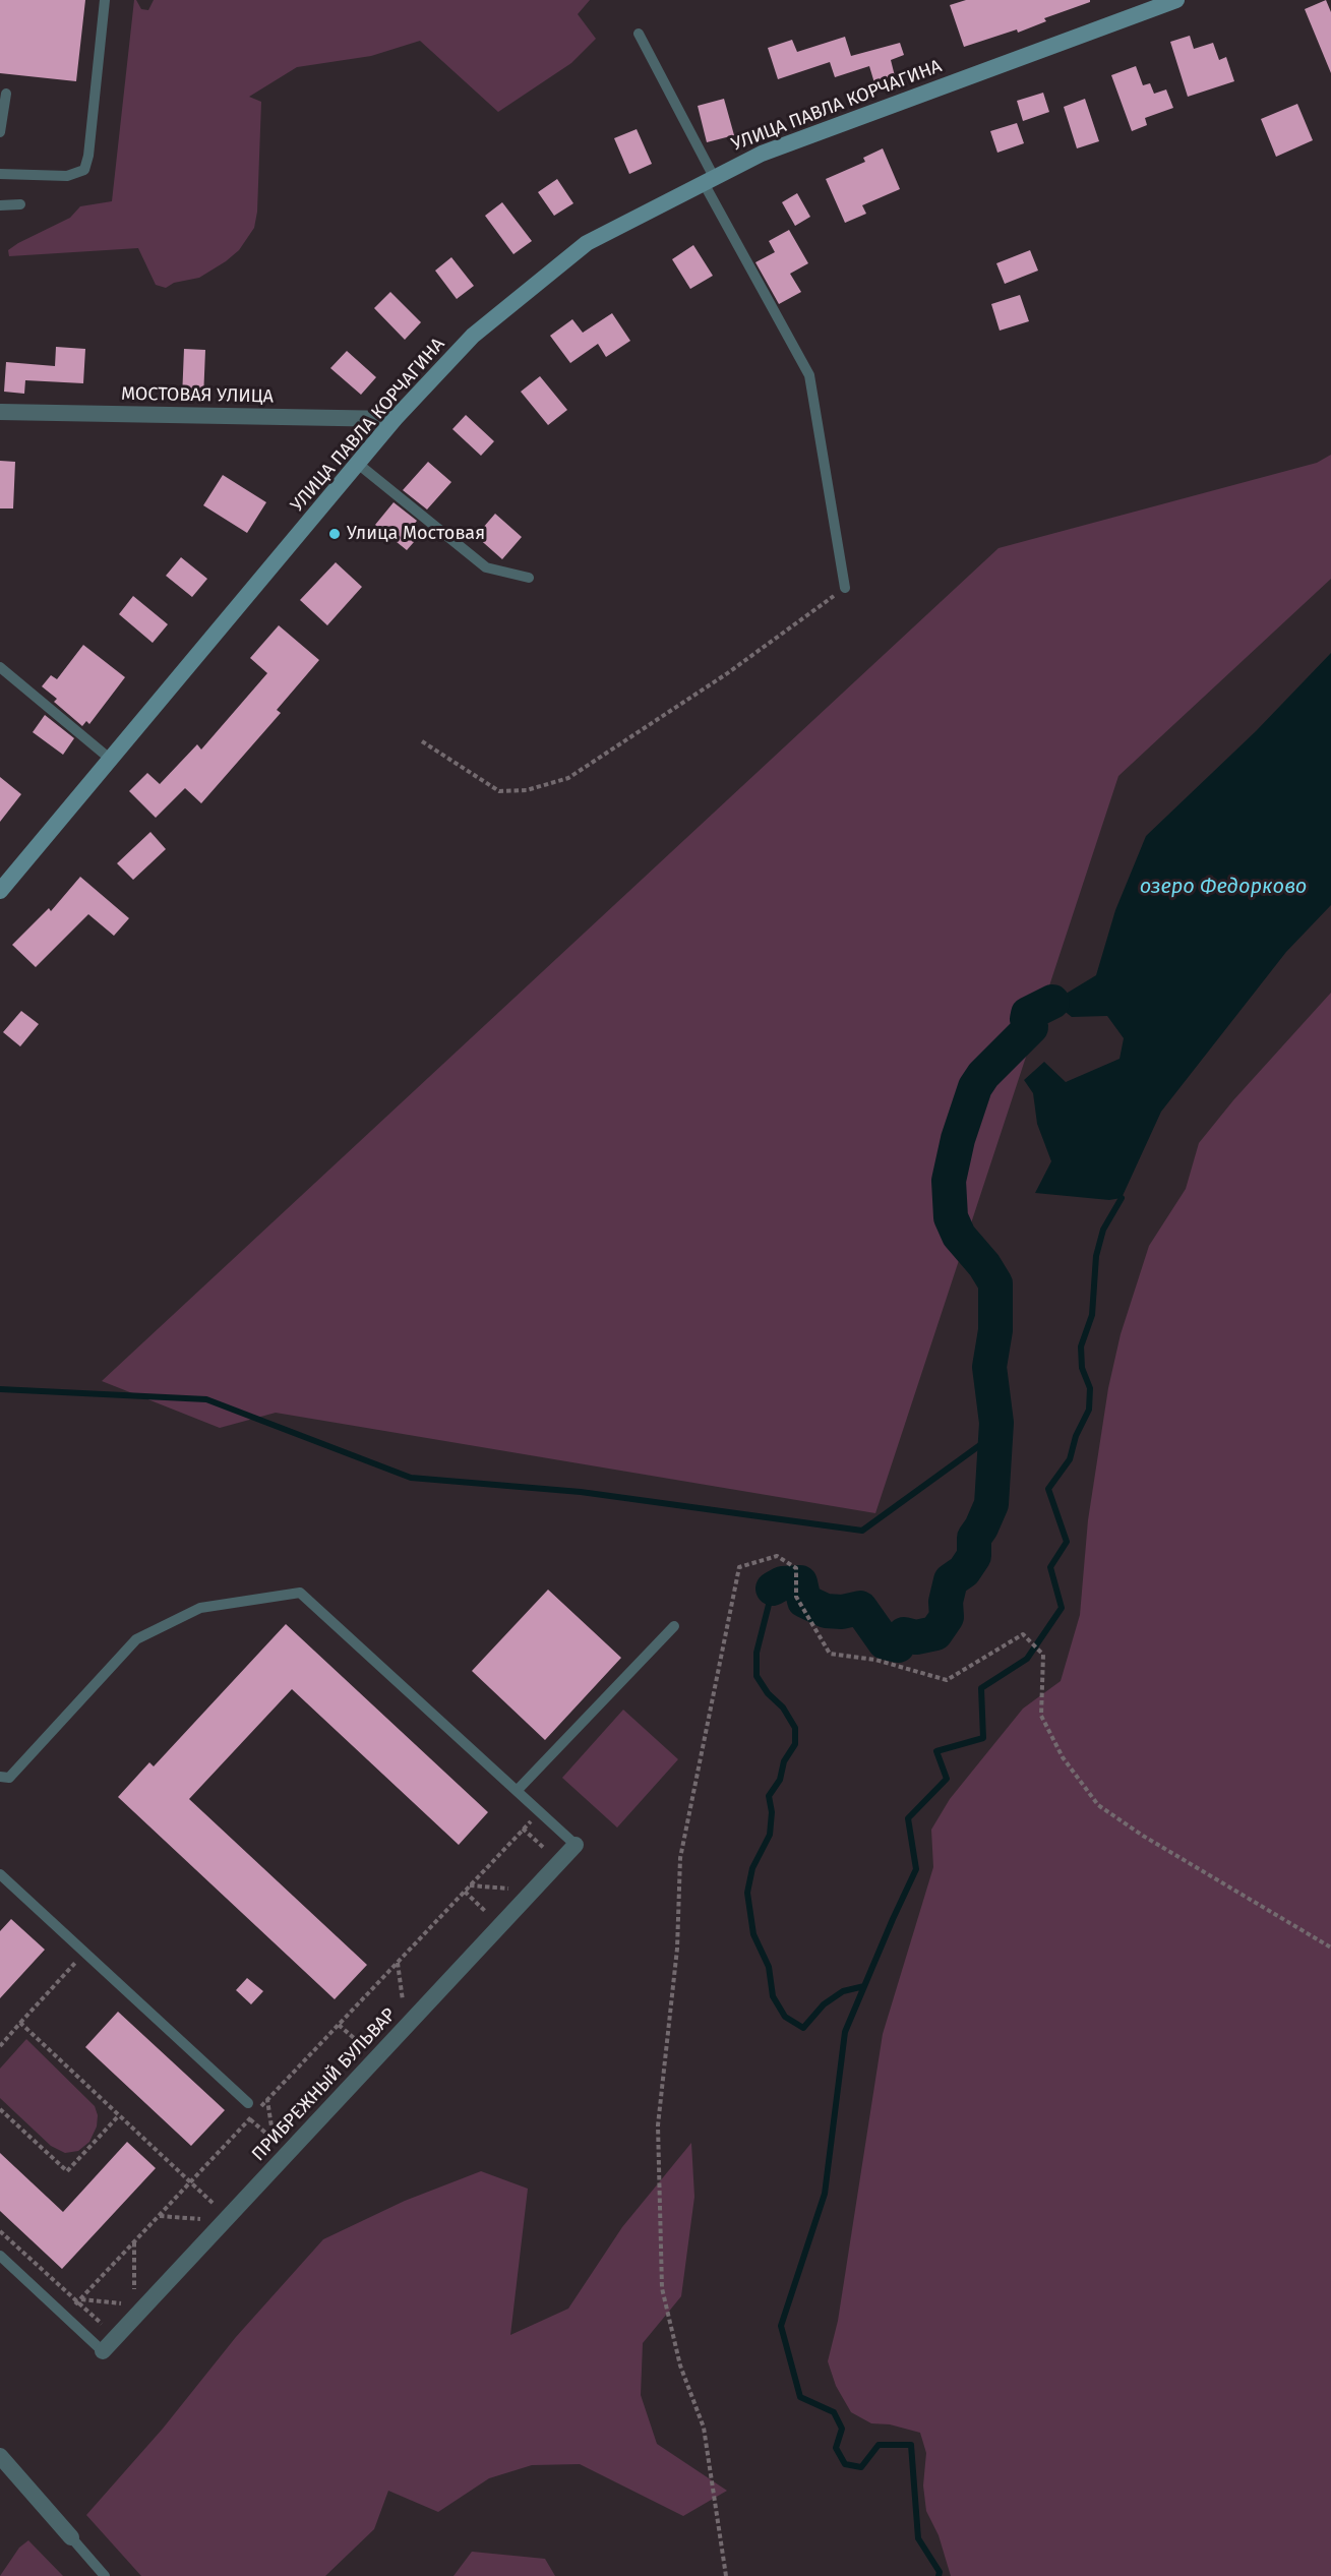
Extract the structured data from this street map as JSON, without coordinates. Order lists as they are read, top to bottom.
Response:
{
  "streets": {
    "main road": ["УЛИЦА ПАВЛА КОРЧАГИНА"],
    "street": ["МОСТОВАЯ УЛИЦА", "ПРИБРЕЖНЫЙ БУЛЬВАР"]
  },
  "crossings": [
    ["УЛИЦА ПАВЛА КОРЧАГИНА", "МОСТОВАЯ УЛИЦА"]
  ],
  "water": ["озеро Федорково"],
  "places": ["Улица Мостовая"]
}
